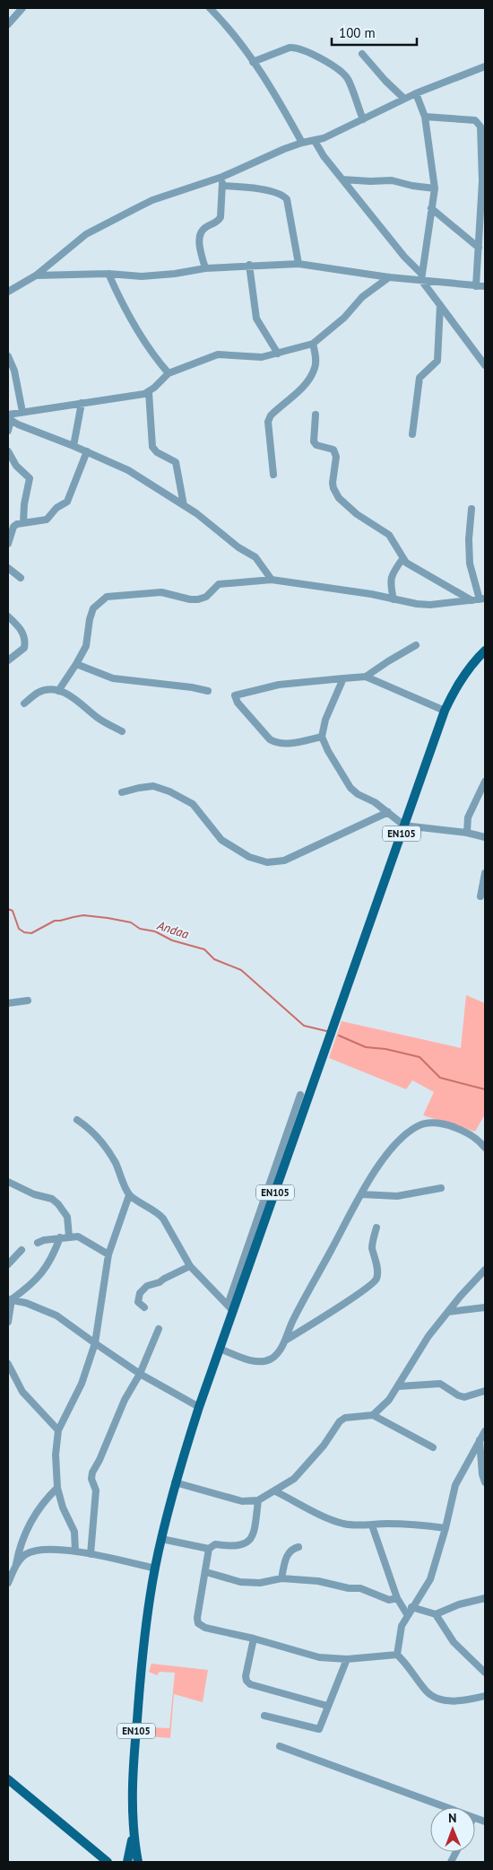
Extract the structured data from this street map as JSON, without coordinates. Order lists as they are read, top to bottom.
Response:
{
  "streets": {
    "main road": ["EN105"]
  },
  "water": ["Andaa"],
  "scale_bar": "100 m",
  "north": "top"
}
